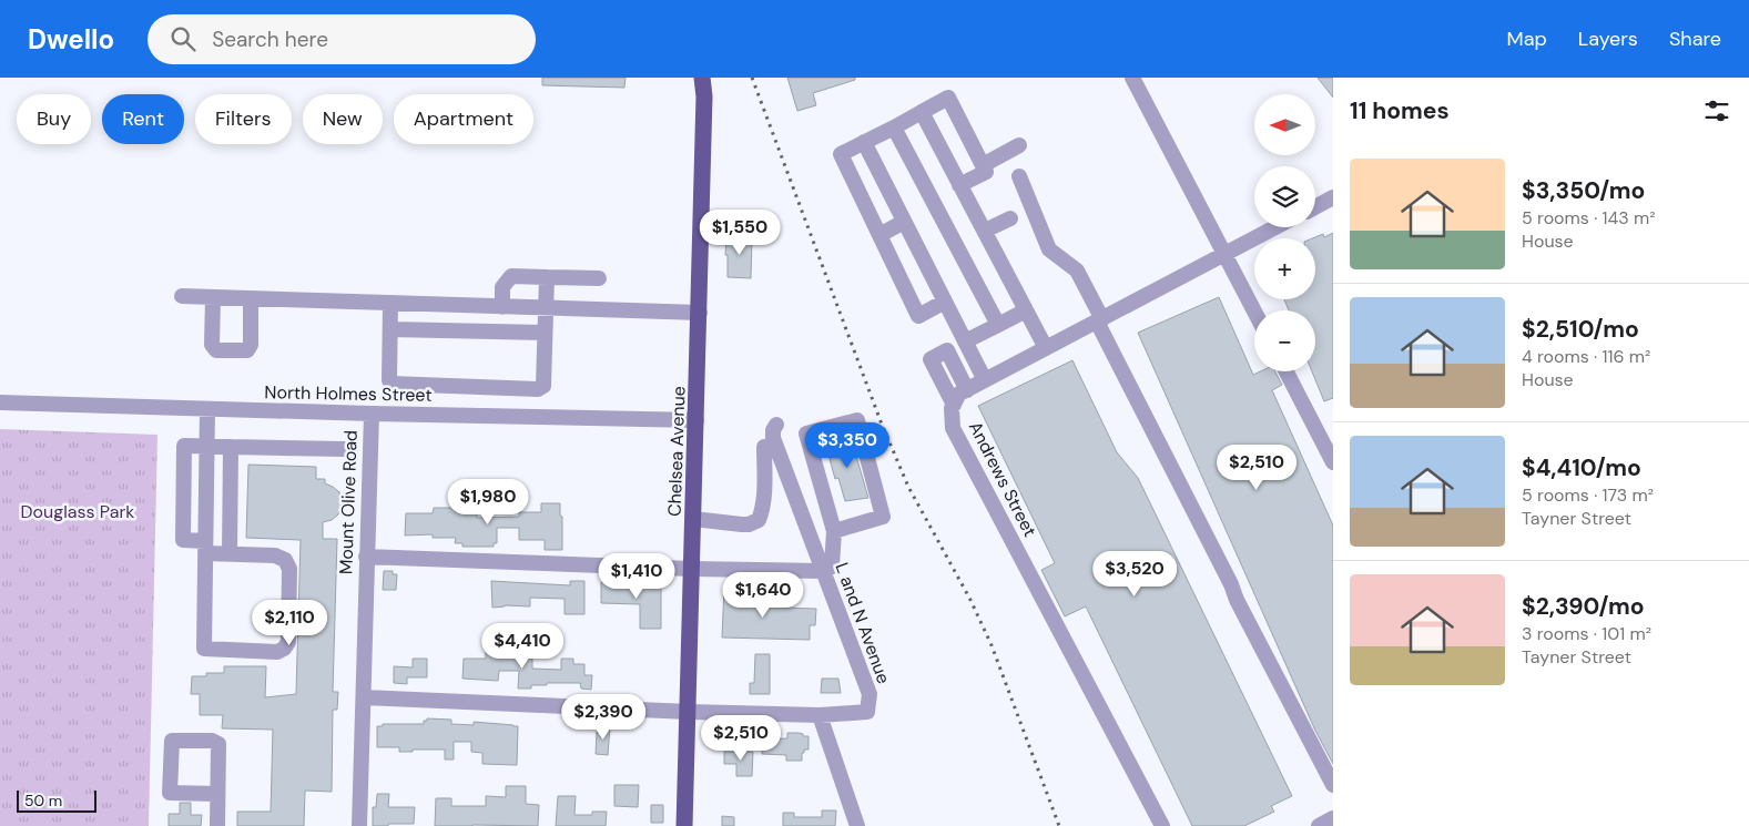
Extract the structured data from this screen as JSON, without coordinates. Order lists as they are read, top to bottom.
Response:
{
  "streets": {
    "main road": ["Chelsea Avenue"],
    "street": [
      "North Holmes Street",
      "Andrews Street",
      "Mount Olive Road",
      "L and N Avenue"
    ]
  },
  "crossings": [
    ["North Holmes Street", "Chelsea Avenue"],
    ["North Holmes Street", "Mount Olive Road"]
  ],
  "parks": ["Douglass Park"],
  "scale_bar": "50 m",
  "north": "left",
  "page": {
    "header": "Dwello",
    "search": "Search here",
    "nav": ["Map", "Layers", "Share"],
    "heading": "11 homes",
    "map_buttons": ["+", "−"],
    "chip": [
      "Buy",
      "Rent",
      "Filters",
      "New",
      "Apartment"
    ],
    "list": [
      {
        "name": "$3,350/mo",
        "note": "5 rooms · 143 m² · House"
      },
      {
        "name": "$2,510/mo",
        "note": "4 rooms · 116 m² · House"
      },
      {
        "name": "$4,410/mo",
        "note": "5 rooms · 173 m² · Tayner Street"
      },
      {
        "name": "$2,390/mo",
        "note": "3 rooms · 101 m² · Tayner Street"
      }
    ],
    "price": [
      "$1,550",
      "$3,350",
      "$2,510",
      "$1,980",
      "$3,520",
      "$1,410",
      "$1,640",
      "$2,110",
      "$4,410",
      "$2,390",
      "$2,510"
    ],
    "scale": "50 m"
  }
}
